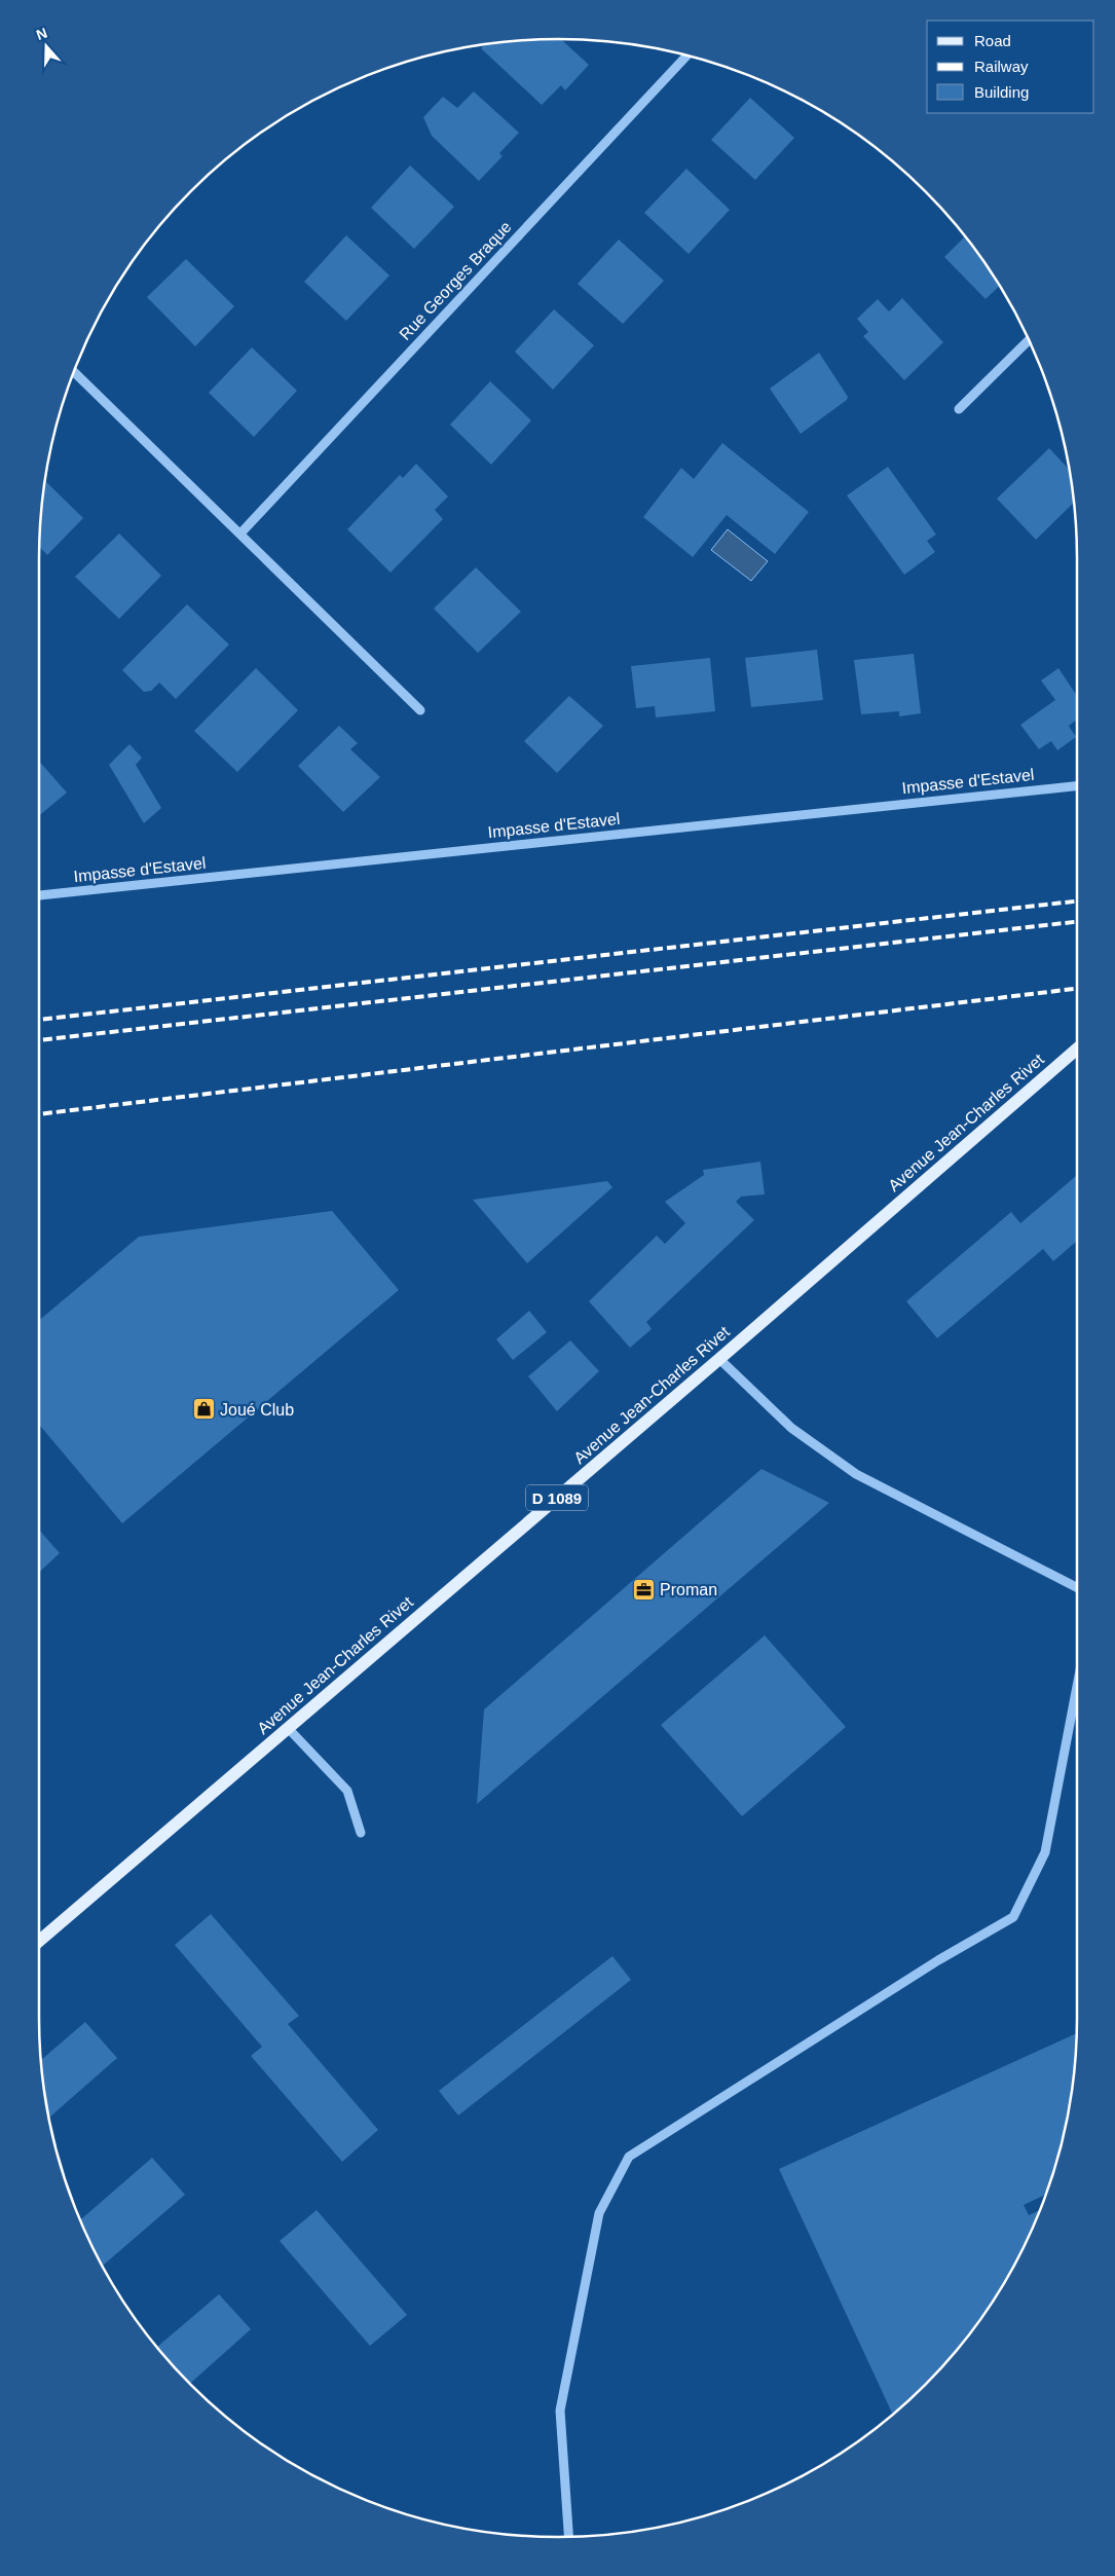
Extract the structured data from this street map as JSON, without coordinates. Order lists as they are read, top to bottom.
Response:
{
  "streets": {
    "main road": ["Avenue Jean-Charles Rivet", "D 1089"],
    "street": ["Rue Georges Braque", "Impasse d'Estavel"]
  },
  "places": {
    "shop": ["Joué Club"],
    "office": ["Proman"]
  },
  "legend": ["Road", "Railway", "Building"],
  "north": "top"
}
